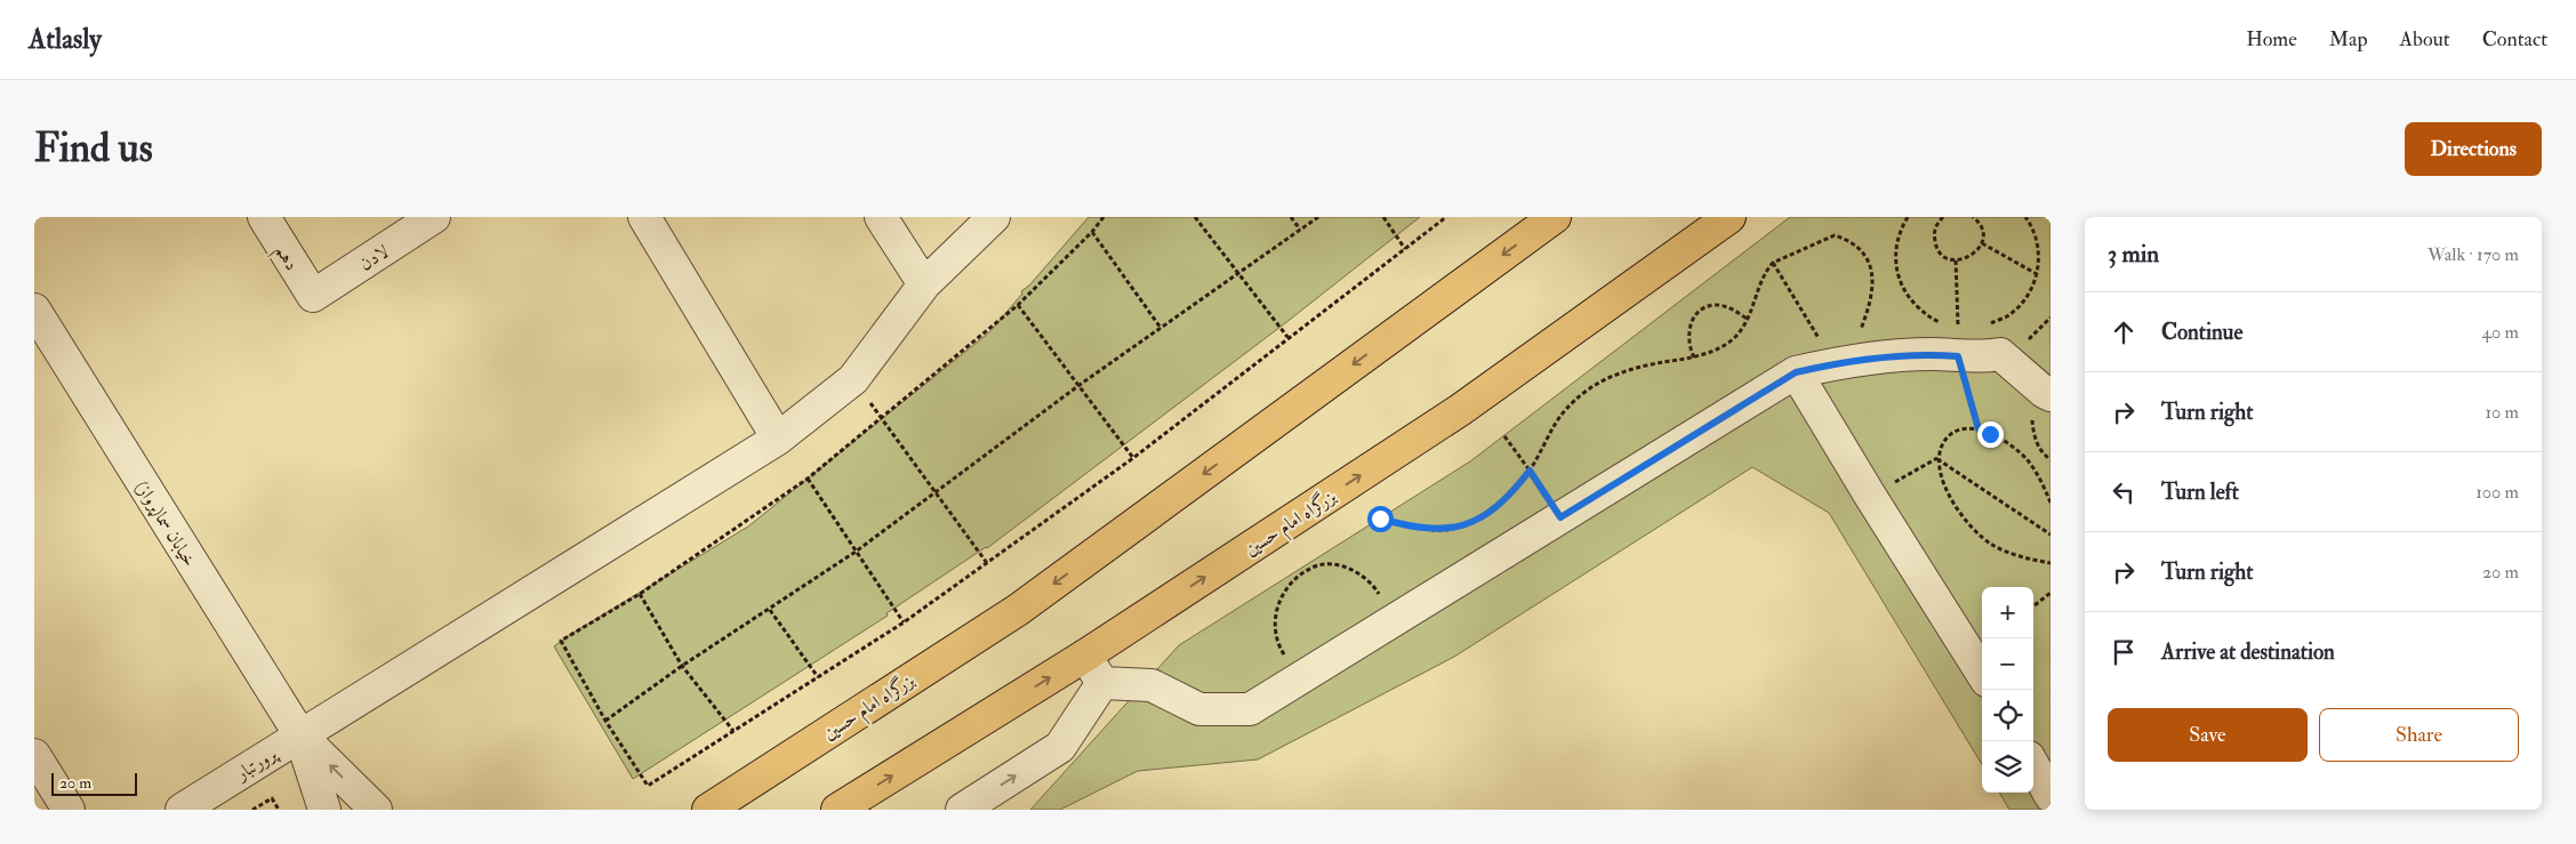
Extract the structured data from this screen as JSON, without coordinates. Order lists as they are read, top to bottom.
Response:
{
  "streets": {
    "highway": ["بزرگراه امام حسین"],
    "street": [
      "دهم",
      "لادن",
      "خیابان سما(پرواز)",
      "پرورتبار"
    ]
  },
  "crossings": [
    ["دهم", "لادن"],
    ["خیابان سما(پرواز)", "پرورتبار"]
  ],
  "scale_bar": "20 m",
  "page": {
    "header": "Atlasly",
    "nav": [
      "Home",
      "Map",
      "About",
      "Contact"
    ],
    "buttons": [
      "Directions",
      ["Save", "Share"]
    ],
    "title": "Find us",
    "heading": ["3 min", "Walk · 170 m"],
    "list": [
      ["Continue", "40 m"],
      ["Turn right", "10 m"],
      ["Turn left", "100 m"],
      ["Turn right", "20 m"],
      "Arrive at destination"
    ],
    "map_buttons": ["+", "−"],
    "scale": "20 m"
  }
}
